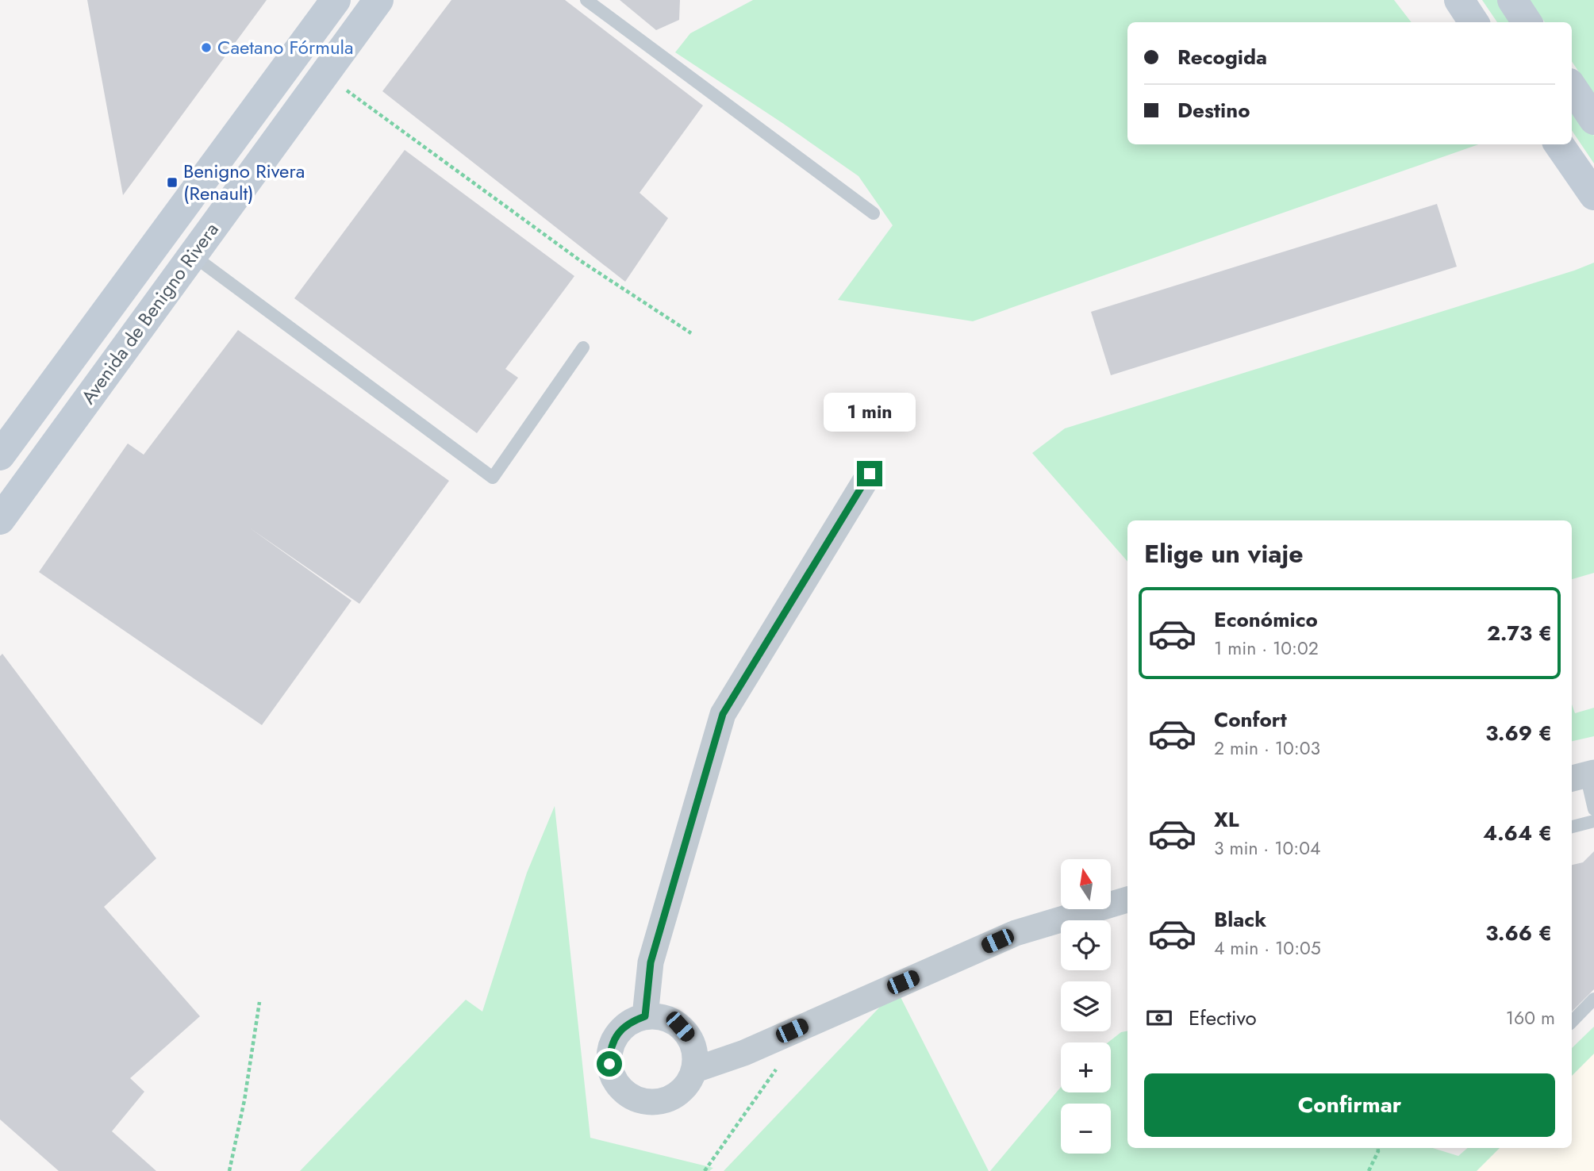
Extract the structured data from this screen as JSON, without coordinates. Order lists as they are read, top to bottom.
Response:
{
  "streets": {
    "main road": ["Avenida de Benigno Rivera"]
  },
  "places": {
    "other": ["Caetano Fórmula"],
    "transit": ["Benigno Rivera (Renault)"]
  },
  "north": "top",
  "page": {
    "banner": ["Recogida", "Destino"],
    "bubble": "1 min",
    "heading": "Elige un viaje",
    "list": [
      {
        "name": "Económico",
        "note": "1 min · 10:02",
        "value": "2.73 €"
      },
      {
        "name": "Confort",
        "note": "2 min · 10:03",
        "value": "3.69 €"
      },
      {
        "name": "XL",
        "note": "3 min · 10:04",
        "value": "4.64 €"
      },
      {
        "name": "Black",
        "note": "4 min · 10:05",
        "value": "3.66 €"
      }
    ],
    "map_buttons": ["+", "−"],
    "pay": ["Efectivo", "160 m"],
    "buttons": "Confirmar"
  }
}
